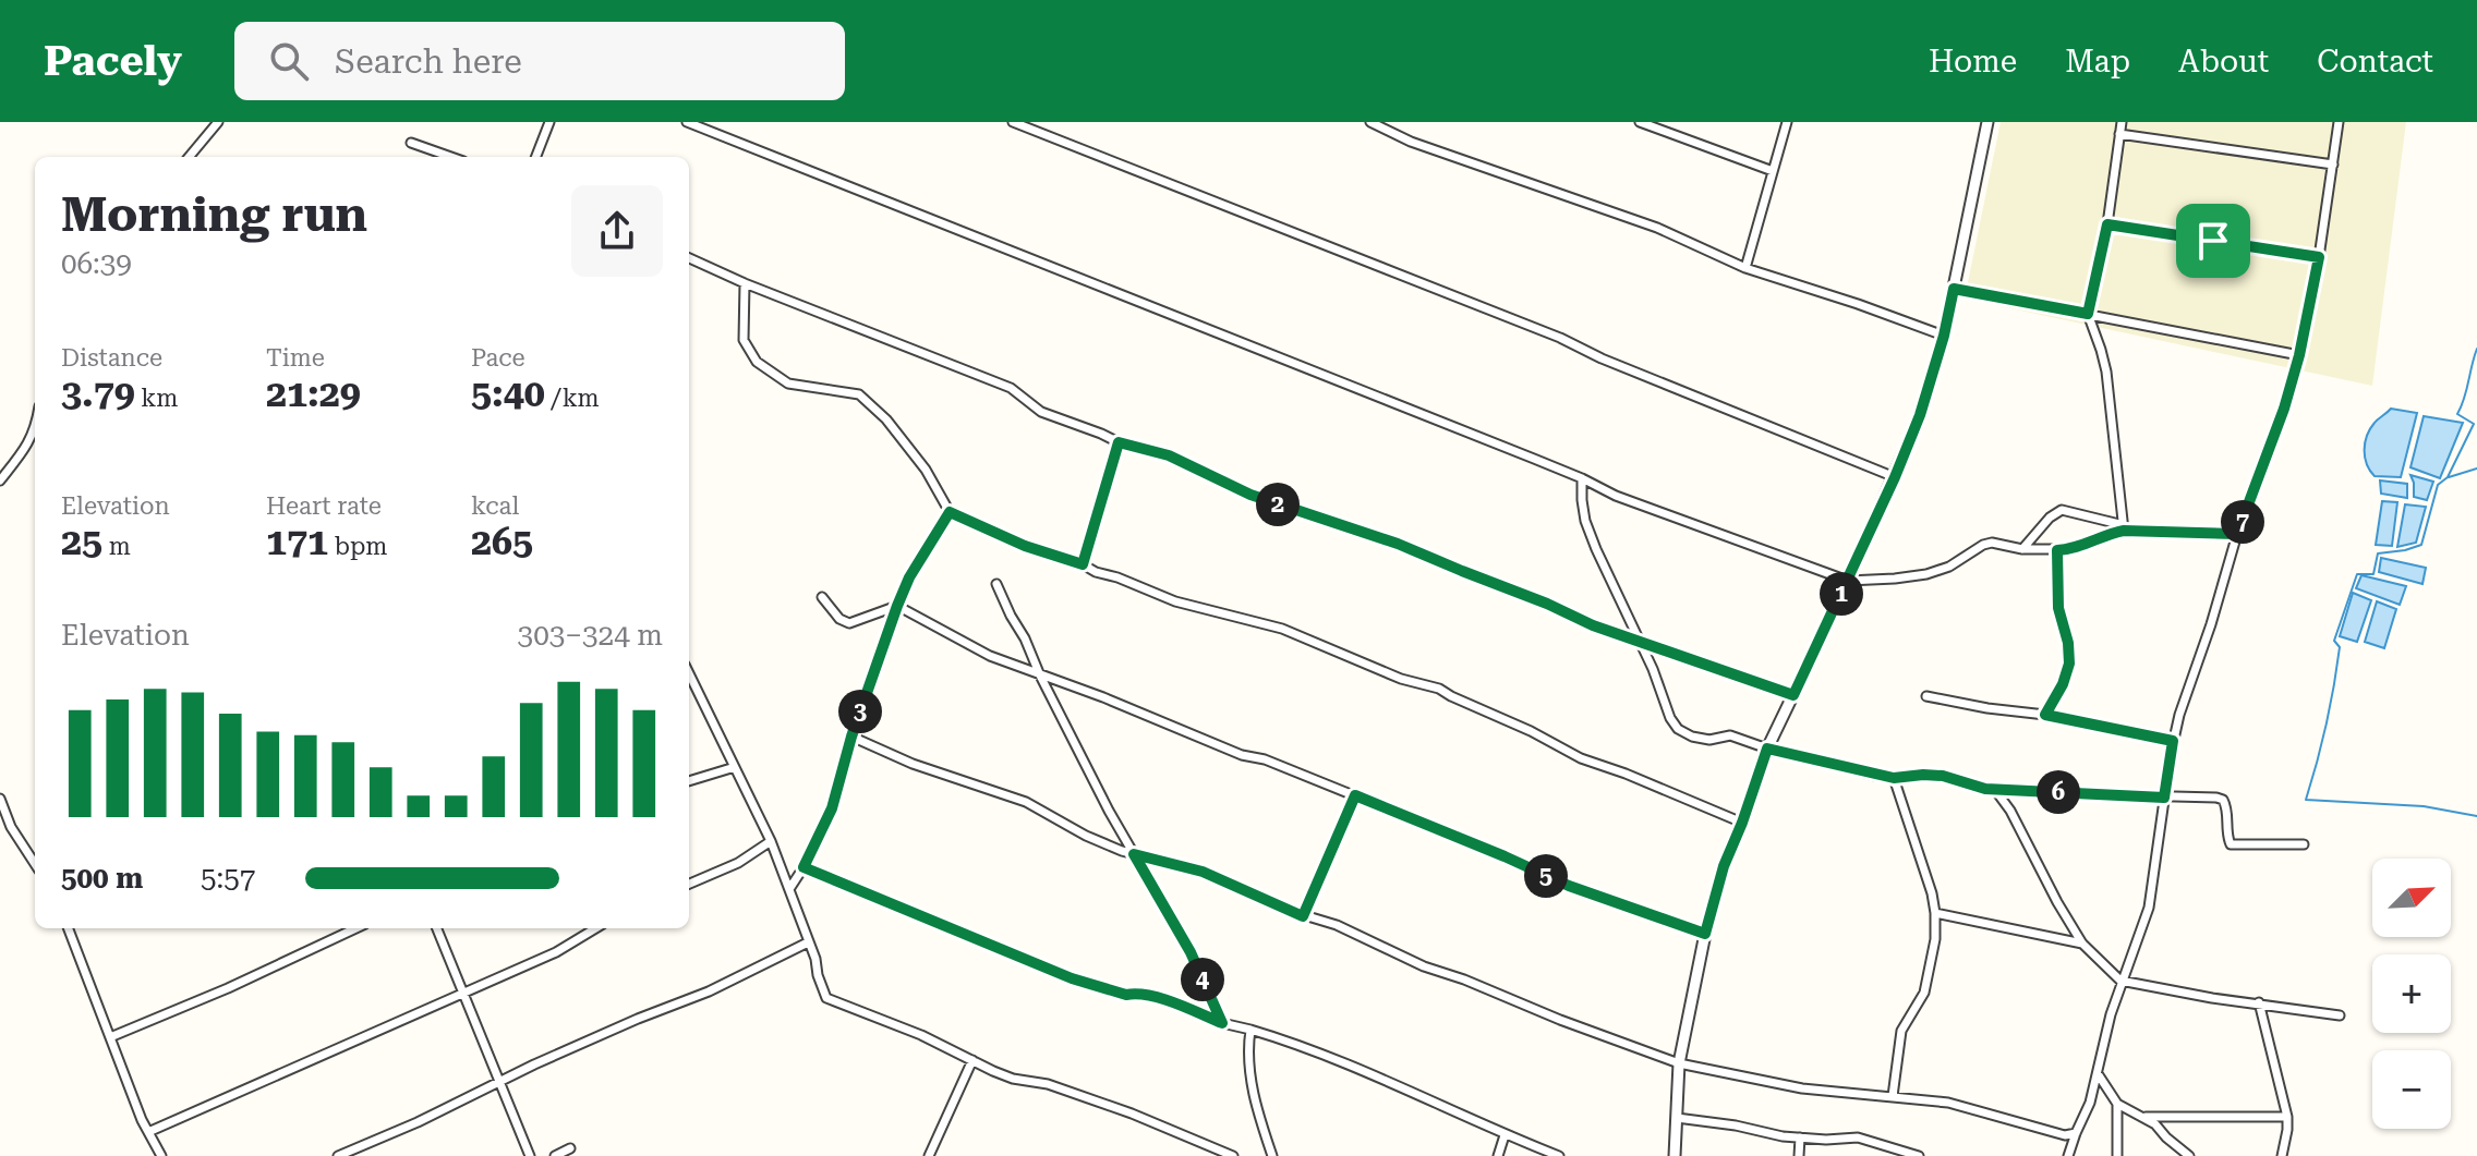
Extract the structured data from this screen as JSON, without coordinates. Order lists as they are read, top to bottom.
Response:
{
  "north": "top right",
  "page": {
    "header": "Pacely",
    "search": "Search here",
    "nav": [
      "Home",
      "Map",
      "About",
      "Contact"
    ],
    "heading": ["Morning run", "06:39"],
    "stats": [
      ["Distance", "3.79 km"],
      ["Time", "21:29"],
      ["Pace", "5:40 /km"],
      ["Elevation", "25 m"],
      ["Heart rate", "171 bpm"],
      ["kcal", "265"]
    ],
    "pins": [
      "2",
      "7",
      "1",
      "3",
      "6",
      "5",
      "4"
    ],
    "chart": ["Elevation", "303–324 m"],
    "list": [
      {
        "name": "500 m",
        "note": "5:57"
      }
    ],
    "map_buttons": ["+", "−"]
  }
}
